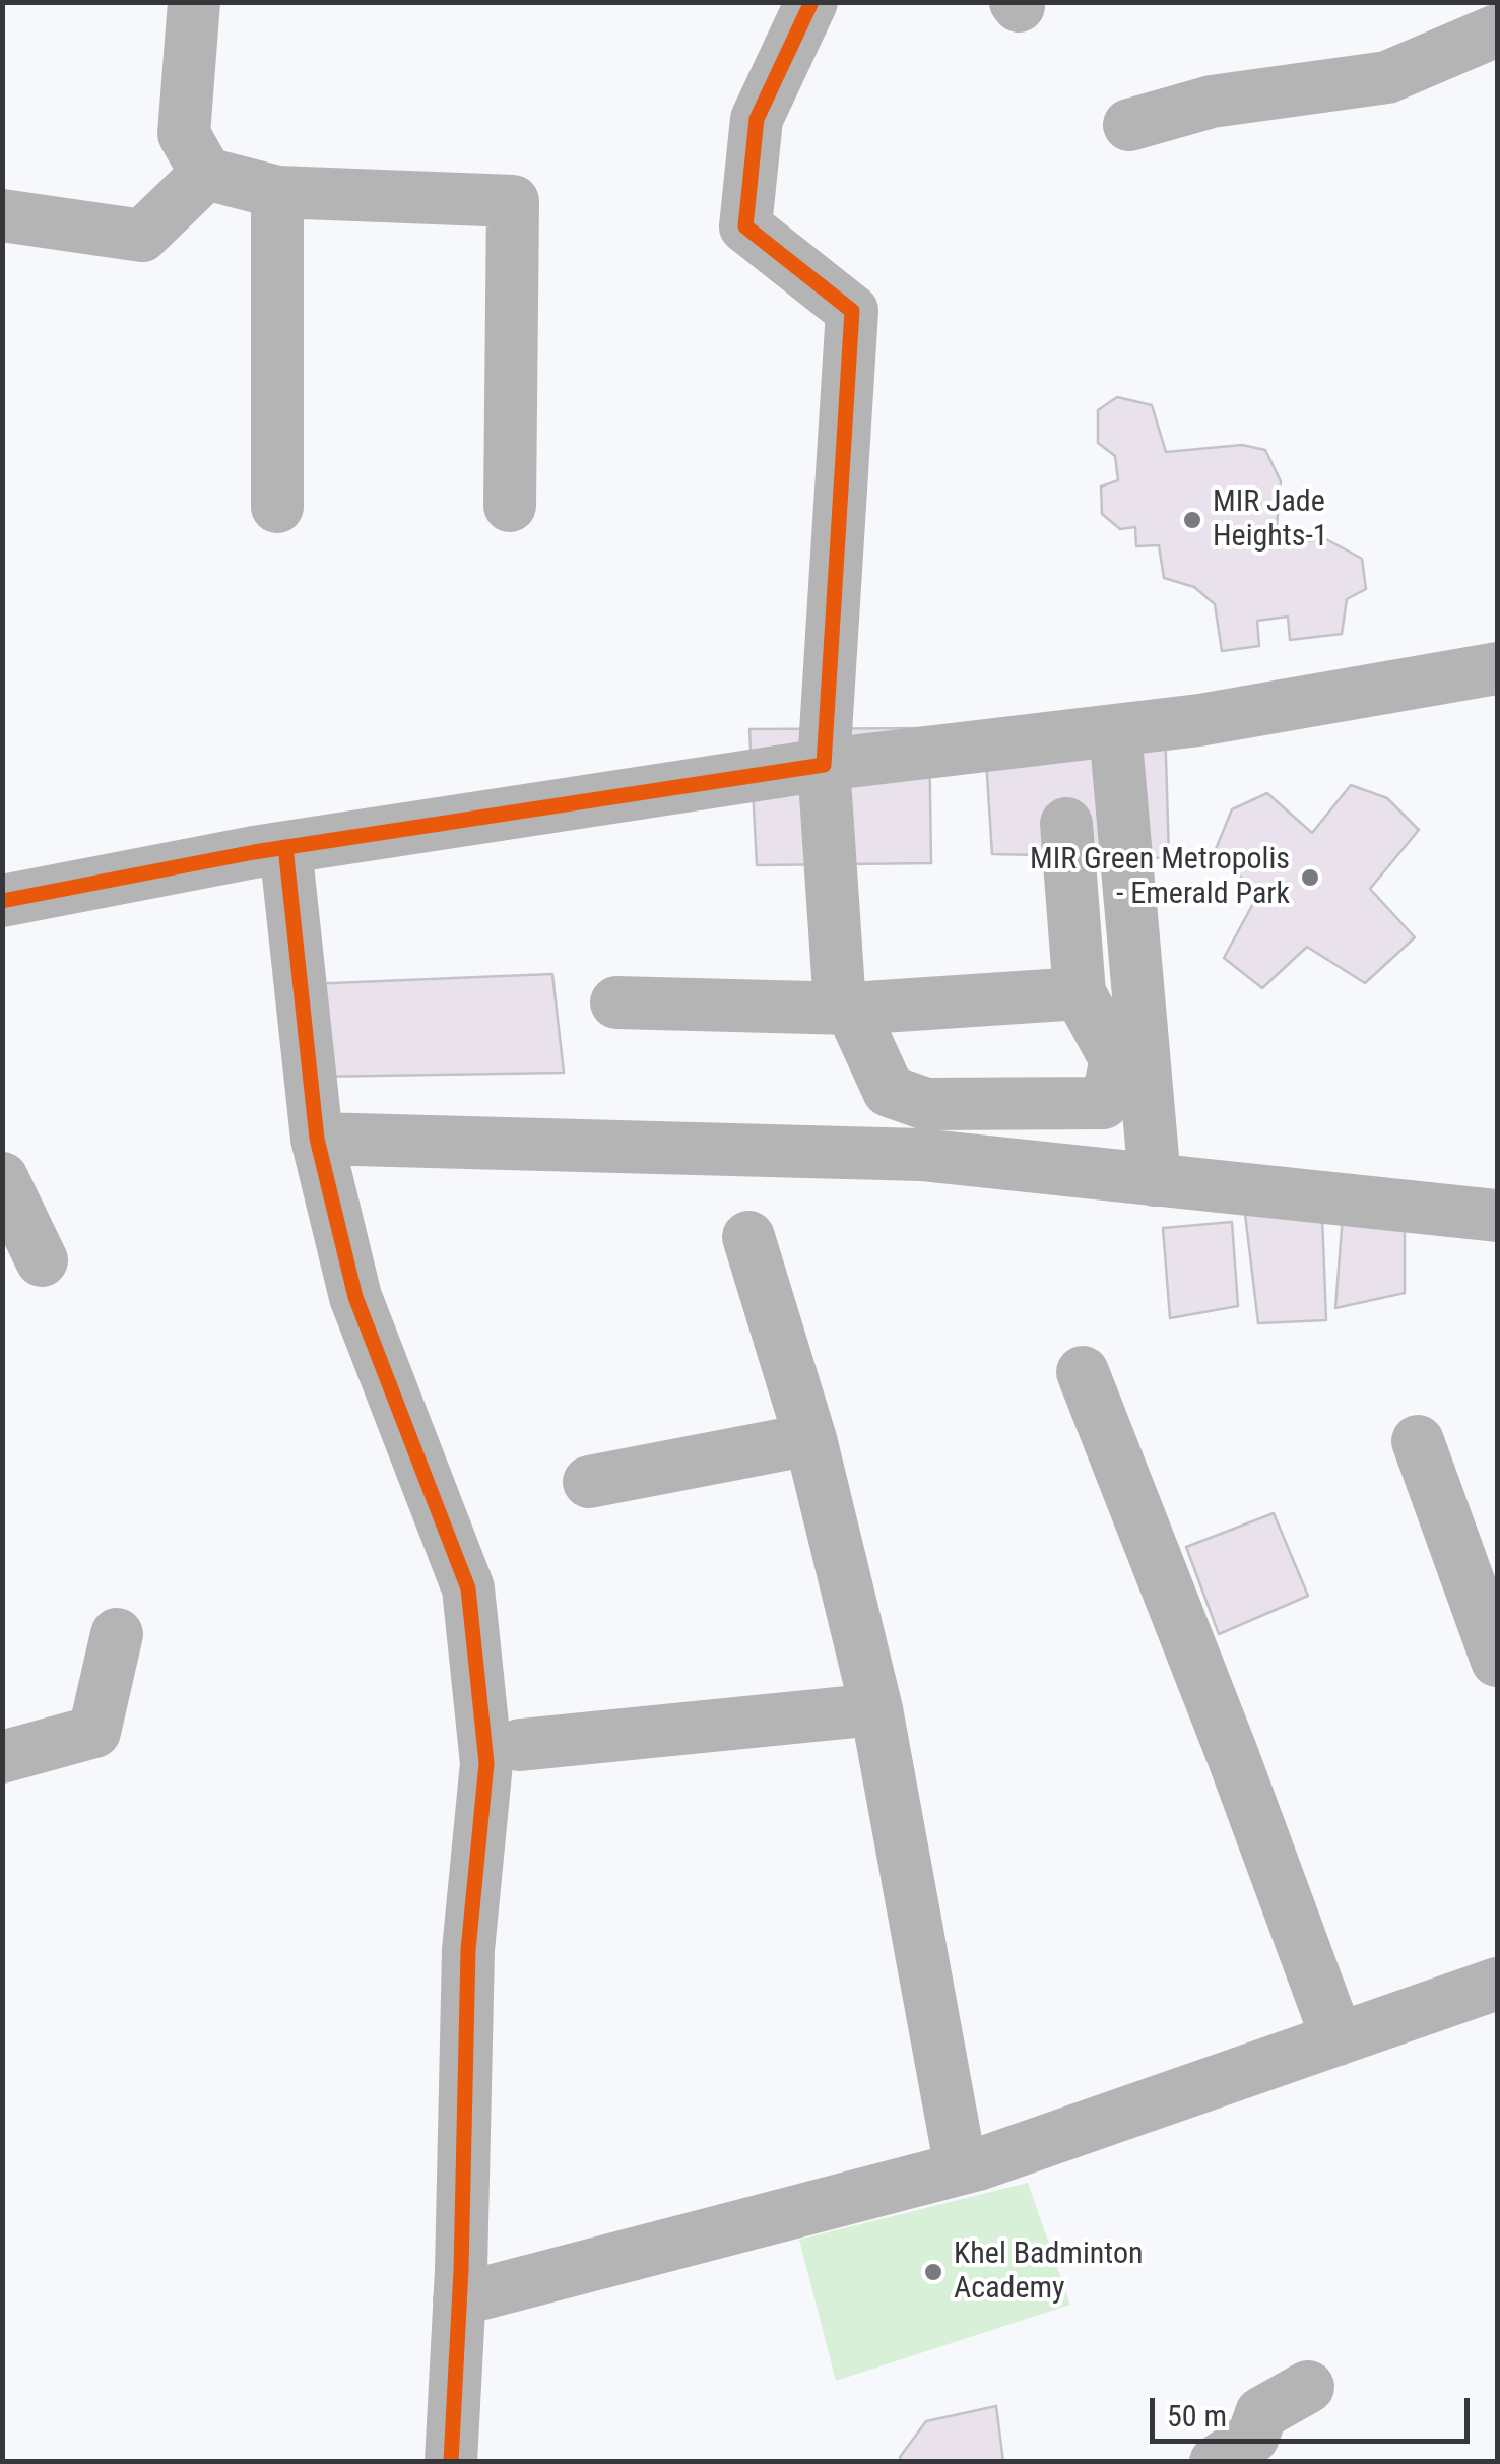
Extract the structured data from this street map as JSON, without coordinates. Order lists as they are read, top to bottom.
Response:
{
  "places": ["MIR Jade Heights-1", "MIR Green Metropolis - Emerald Park", "Khel Badminton Academy"],
  "scale_bar": "50 m"
}
